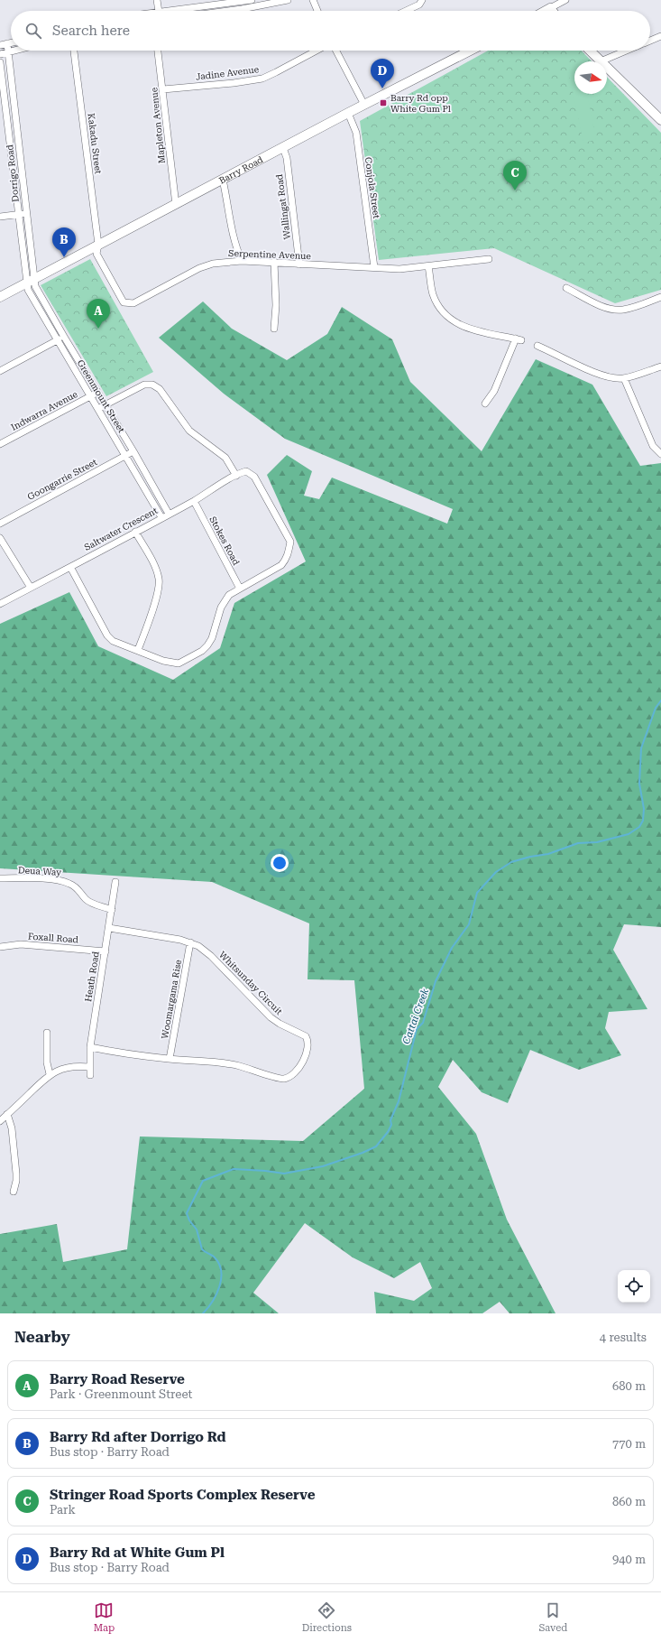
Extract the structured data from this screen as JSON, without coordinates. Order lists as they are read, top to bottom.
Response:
{
  "streets": {
    "street": [
      "Jadine Avenue",
      "Mapleton Avenue",
      "Kakadu Street",
      "Barry Road",
      "Dorrigo Road",
      "Conjola Street",
      "Wallingat Road",
      "Serpentine Avenue",
      "Greenmount Street",
      "Indwarra Avenue",
      "Goongarrie Street",
      "Saltwater Crescent",
      "Stokes Road",
      "Deua Way",
      "Foxall Road",
      "Heath Road",
      "Whitsunday Circuit",
      "Woomargama Rise"
    ]
  },
  "crossings": [
    ["Jadine Avenue", "Mapleton Avenue"],
    ["Mapleton Avenue", "Barry Road"],
    ["Kakadu Street", "Barry Road"],
    ["Kakadu Street", "Serpentine Avenue"],
    ["Barry Road", "Dorrigo Road"],
    ["Barry Road", "Conjola Street"],
    ["Barry Road", "Wallingat Road"],
    ["Barry Road", "Serpentine Avenue"],
    ["Barry Road", "Greenmount Street"],
    ["Dorrigo Road", "Greenmount Street"],
    ["Conjola Street", "Serpentine Avenue"],
    ["Wallingat Road", "Serpentine Avenue"],
    ["Greenmount Street", "Indwarra Avenue"],
    ["Greenmount Street", "Goongarrie Street"],
    ["Greenmount Street", "Saltwater Crescent"],
    ["Saltwater Crescent", "Stokes Road"],
    ["Deua Way", "Heath Road"],
    ["Foxall Road", "Heath Road"],
    ["Heath Road", "Whitsunday Circuit"],
    ["Whitsunday Circuit", "Woomargama Rise"]
  ],
  "water": ["Cattai Creek"],
  "places": {
    "transit": ["Barry Rd opp White Gum Pl"]
  },
  "north": "right",
  "page": {
    "search": "Search here",
    "pins": [
      "D",
      "C",
      "B",
      "A"
    ],
    "heading": ["Nearby", "4 results"],
    "list": [
      {
        "mark": "A",
        "name": "Barry Road Reserve",
        "note": "Park · Greenmount Street",
        "value": "680 m"
      },
      {
        "mark": "B",
        "name": "Barry Rd after Dorrigo Rd",
        "note": "Bus stop · Barry Road",
        "value": "770 m"
      },
      {
        "mark": "C",
        "name": "Stringer Road Sports Complex Reserve",
        "note": "Park",
        "value": "860 m"
      },
      {
        "mark": "D",
        "name": "Barry Rd at White Gum Pl",
        "note": "Bus stop · Barry Road",
        "value": "940 m"
      }
    ],
    "nav": ["Map", "Directions", "Saved"]
  }
}
